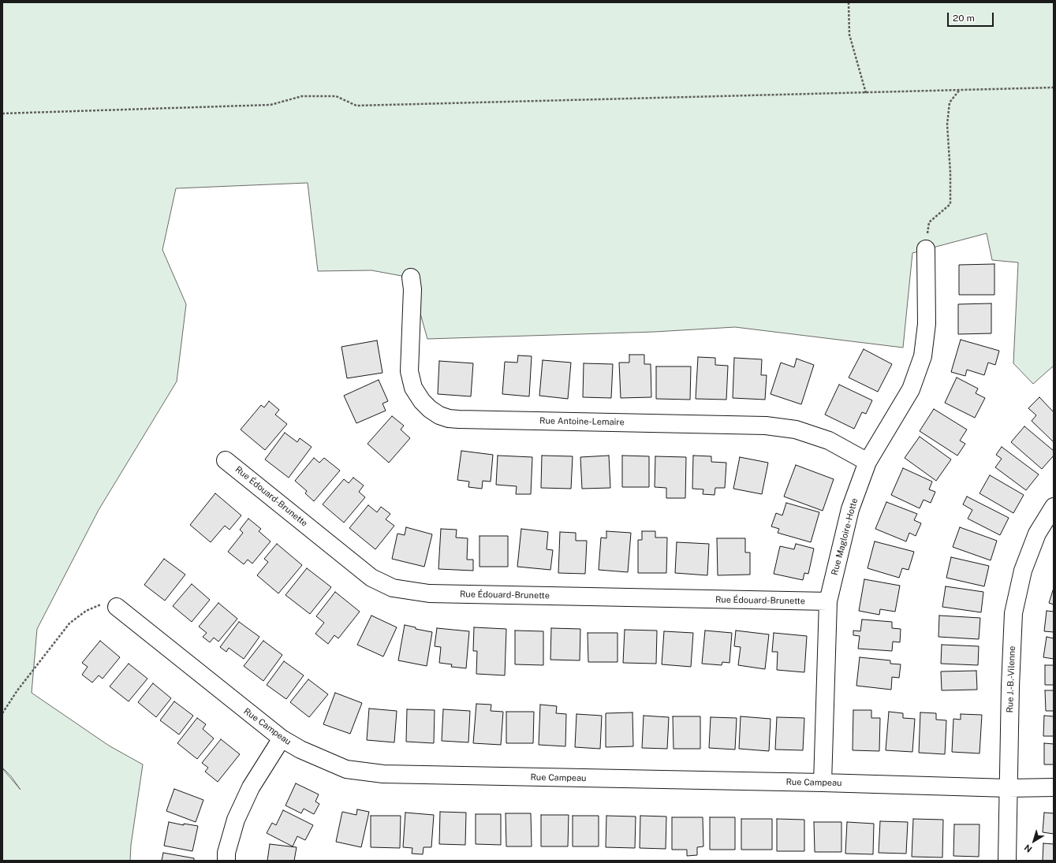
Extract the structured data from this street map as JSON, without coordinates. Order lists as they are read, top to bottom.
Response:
{
  "streets": {
    "street": [
      "Rue Antoine-Lemaire",
      "Rue Édouard-Brunette",
      "Rue Magloire-Hotte",
      "Rue J.-B.-Vilenne",
      "Rue Campeau"
    ]
  },
  "crossings": [
    ["Rue Antoine-Lemaire", "Rue Magloire-Hotte"],
    ["Rue Édouard-Brunette", "Rue Magloire-Hotte"],
    ["Rue Magloire-Hotte", "Rue Campeau"],
    ["Rue J.-B.-Vilenne", "Rue Campeau"]
  ],
  "scale_bar": "20 m",
  "north": "bottom left"
}
